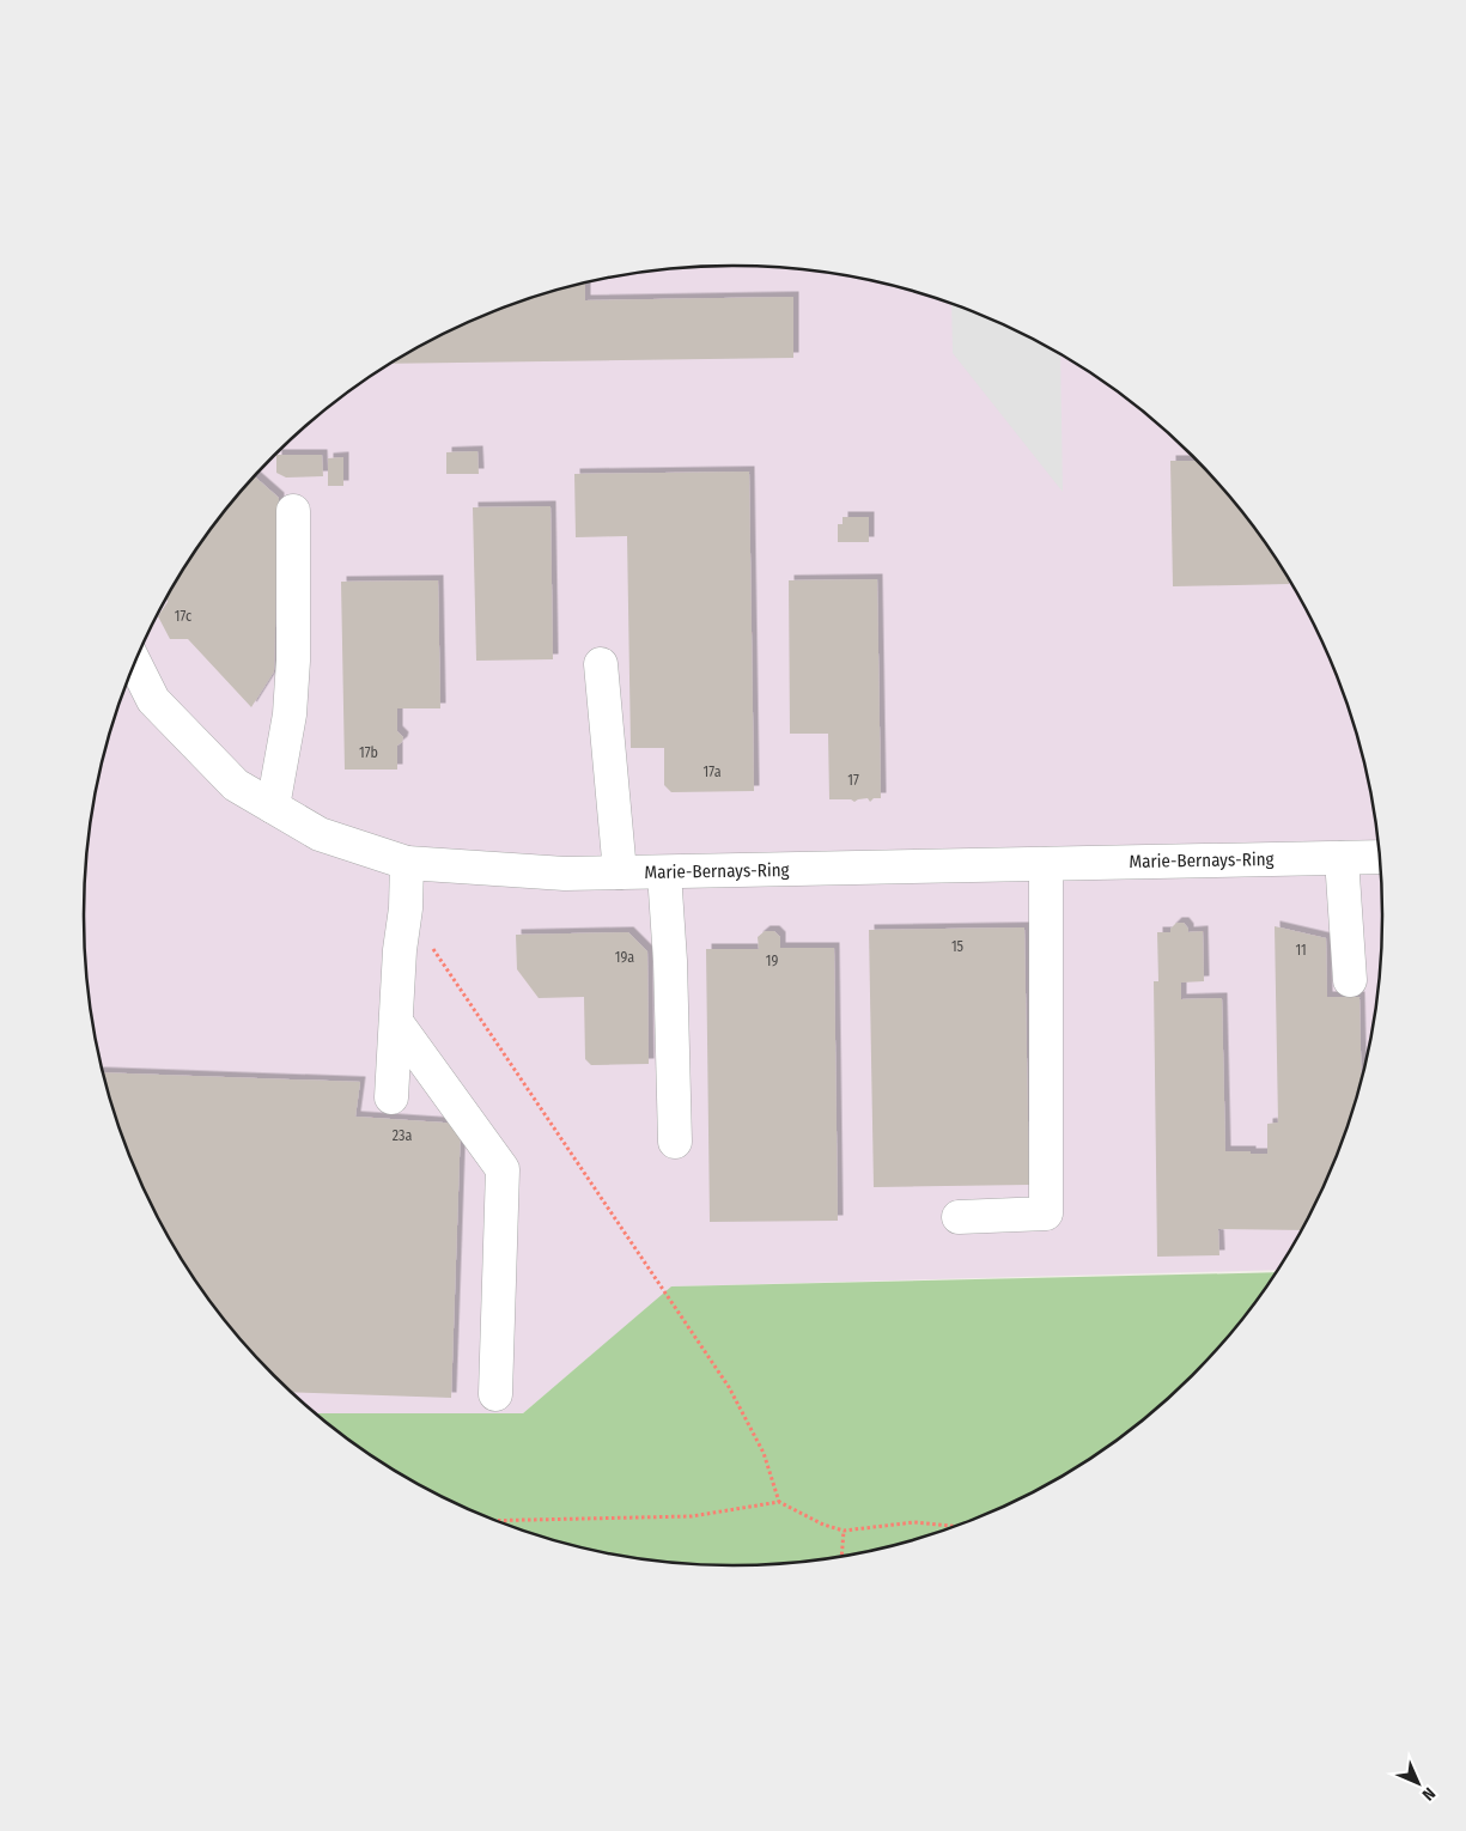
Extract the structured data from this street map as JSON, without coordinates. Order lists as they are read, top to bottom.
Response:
{
  "streets": {
    "street": ["Marie-Bernays-Ring"]
  },
  "house_numbers": [
    "17c",
    "17b",
    "17a",
    "17",
    "15",
    "11",
    "19a",
    "19",
    "23a"
  ],
  "north": "bottom right"
}
